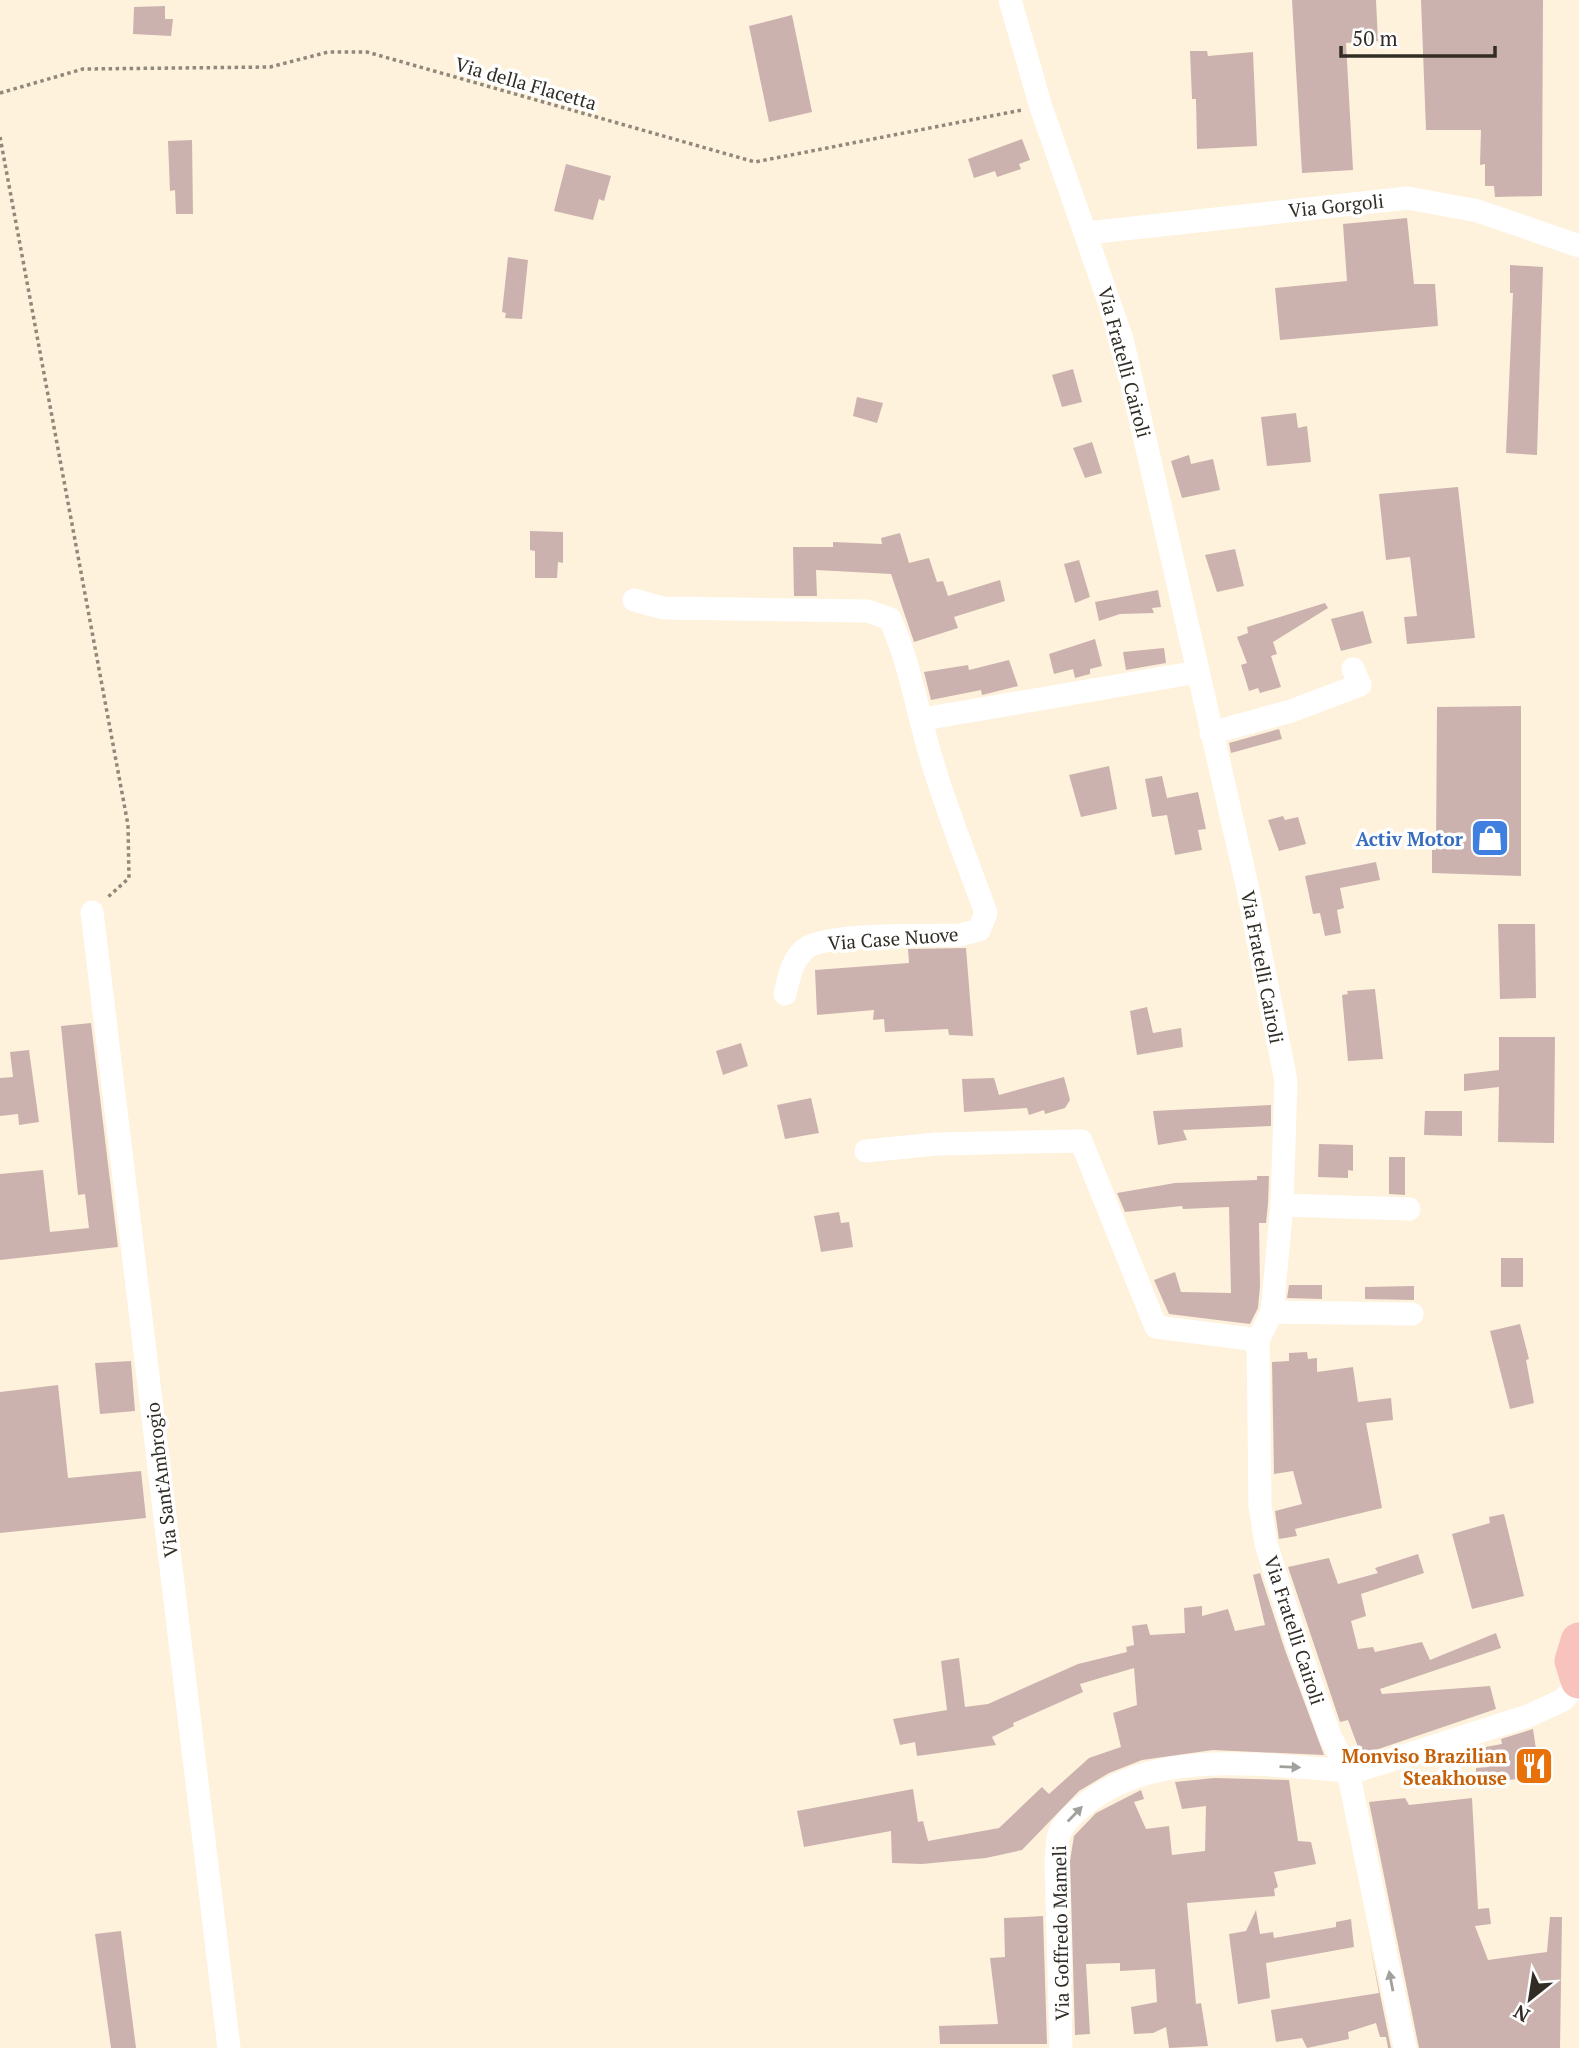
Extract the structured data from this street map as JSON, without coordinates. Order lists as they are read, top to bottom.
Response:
{
  "streets": {
    "street": [
      "Via Gorgoli",
      "Via Fratelli Cairoli",
      "Via Case Nuove",
      "Via Sant'Ambrogio",
      "Via Goffredo Mameli"
    ],
    "path": ["Via della Flacetta"]
  },
  "crossings": [
    ["Via della Flacetta", "Via Fratelli Cairoli"],
    ["Via Gorgoli", "Via Fratelli Cairoli"],
    ["Via Fratelli Cairoli", "Via Goffredo Mameli"]
  ],
  "places": {
    "shop": ["Activ Motor"],
    "restaurant": ["Monviso Brazilian Steakhouse"]
  },
  "scale_bar": "50 m",
  "north": "bottom left"
}
